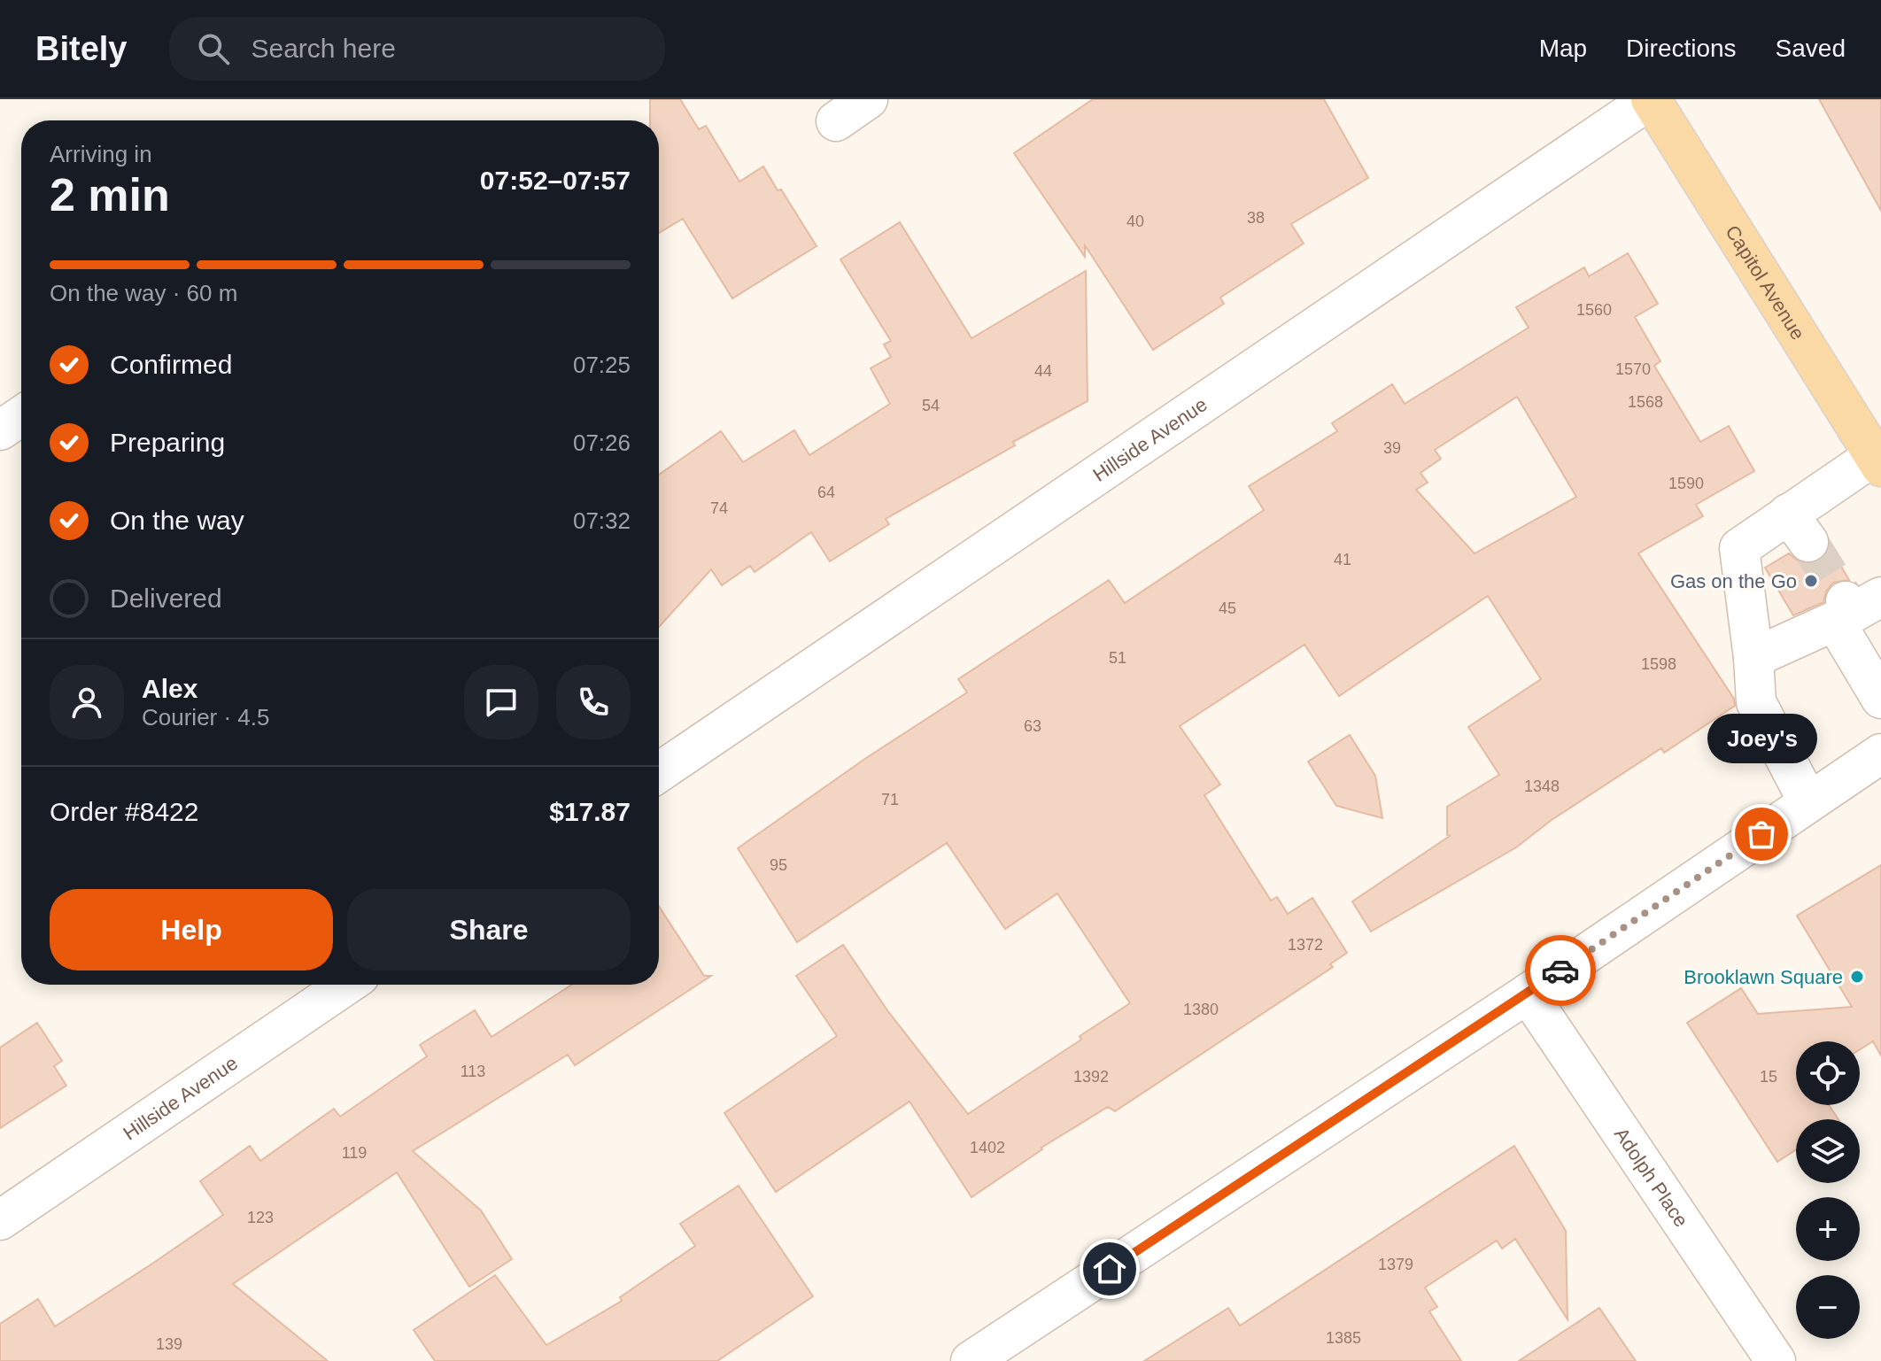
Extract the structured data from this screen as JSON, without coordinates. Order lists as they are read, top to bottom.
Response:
{
  "streets": {
    "main road": ["Capitol Avenue"],
    "street": ["Hillside Avenue", "Adolph Place"]
  },
  "crossings": [
    ["Capitol Avenue", "Hillside Avenue"]
  ],
  "places": ["Gas on the Go", "Joey's", "Brooklawn Square"],
  "house_numbers": [
    "38",
    "40",
    "1560",
    "1570",
    "44",
    "1568",
    "54",
    "39",
    "1590",
    "64",
    "74",
    "41",
    "45",
    "51",
    "1598",
    "63",
    "1348",
    "71",
    "95",
    "1372",
    "1380",
    "113",
    "1392",
    "15",
    "1402",
    "119",
    "123",
    "1379",
    "1385",
    "139"
  ],
  "page": {
    "header": "Bitely",
    "search": "Search here",
    "nav": ["Map", "Directions", "Saved"],
    "heading": ["2 min", "Arriving in", "07:52–07:57"],
    "panel": [
      "Alex",
      "Courier · 4.5",
      "Order #8422",
      "$17.87"
    ],
    "bar": "On the way · 60 m",
    "list": [
      ["Confirmed", "07:25"],
      ["Preparing", "07:26"],
      ["On the way", "07:32"],
      "Delivered"
    ],
    "bubble": "Joey's",
    "buttons": ["Help", "Share"],
    "map_buttons": ["+", "−"]
  }
}
